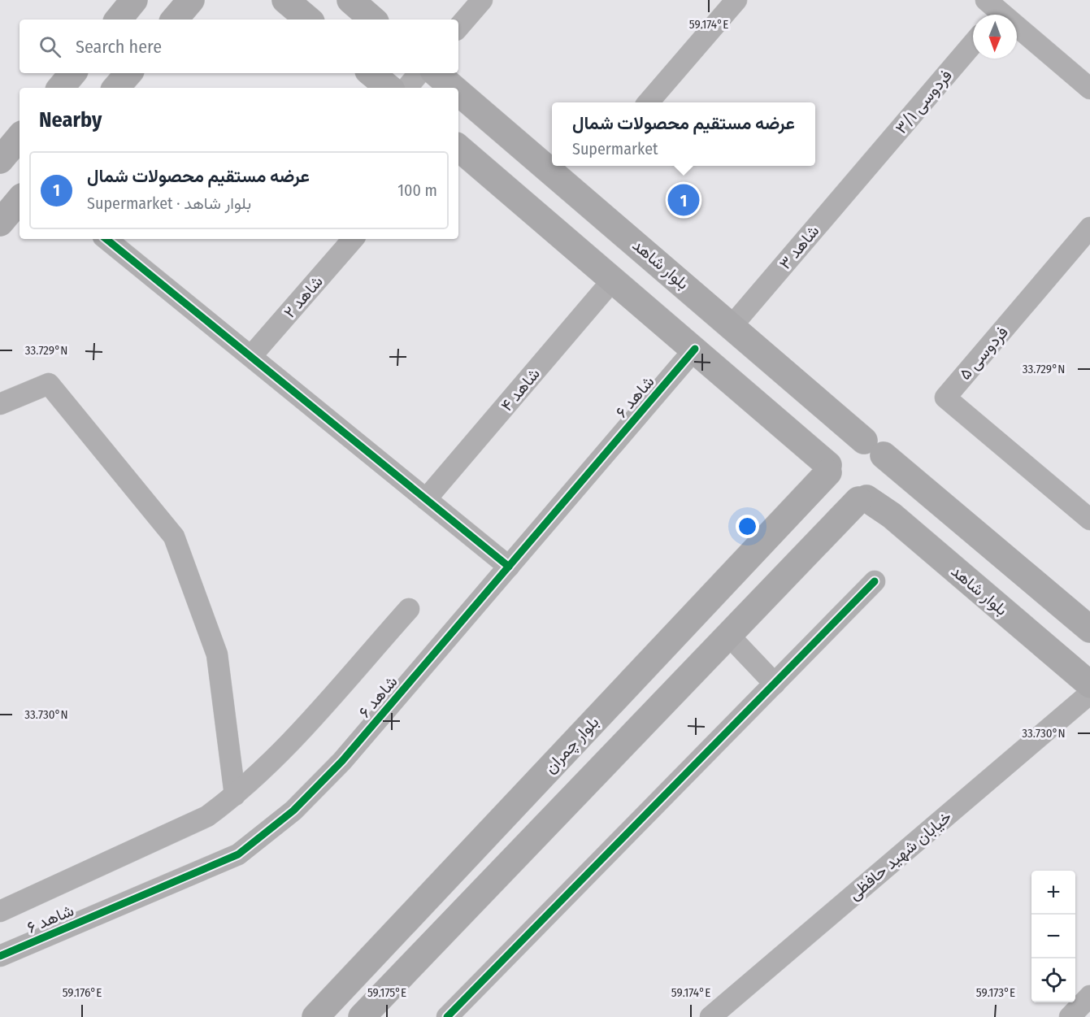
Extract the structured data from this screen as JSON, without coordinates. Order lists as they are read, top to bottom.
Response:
{
  "streets": {
    "main road": ["بلوار شاهد", "بلوار چمران"],
    "street": [
      "فردوسی ۳/۱",
      "شاهد ۳",
      "شاهد ۲",
      "فردوسی ۵",
      "شاهد ۴",
      "شاهد ۶",
      "خیابان شهید حافظی"
    ]
  },
  "crossings": [
    ["فردوسی ۳/۱", "شاهد ۳"],
    ["شاهد ۳", "بلوار شاهد"],
    ["بلوار شاهد", "بلوار چمران"]
  ],
  "north": "bottom",
  "page": {
    "search": "Search here",
    "heading": "Nearby",
    "popup": ["عرضه مستقیم محصولات شمال", "Supermarket"],
    "list": [
      {
        "mark": "1",
        "name": "عرضه مستقیم محصولات شمال",
        "note": "Supermarket · بلوار شاهد",
        "value": "100 m"
      }
    ],
    "pins": "1",
    "map_buttons": ["+", "−"]
  },
  "coordinates": [
    "59.174°E",
    "33.729°N",
    "33.730°N",
    "59.176°E",
    "59.175°E",
    "59.173°E"
  ]
}
